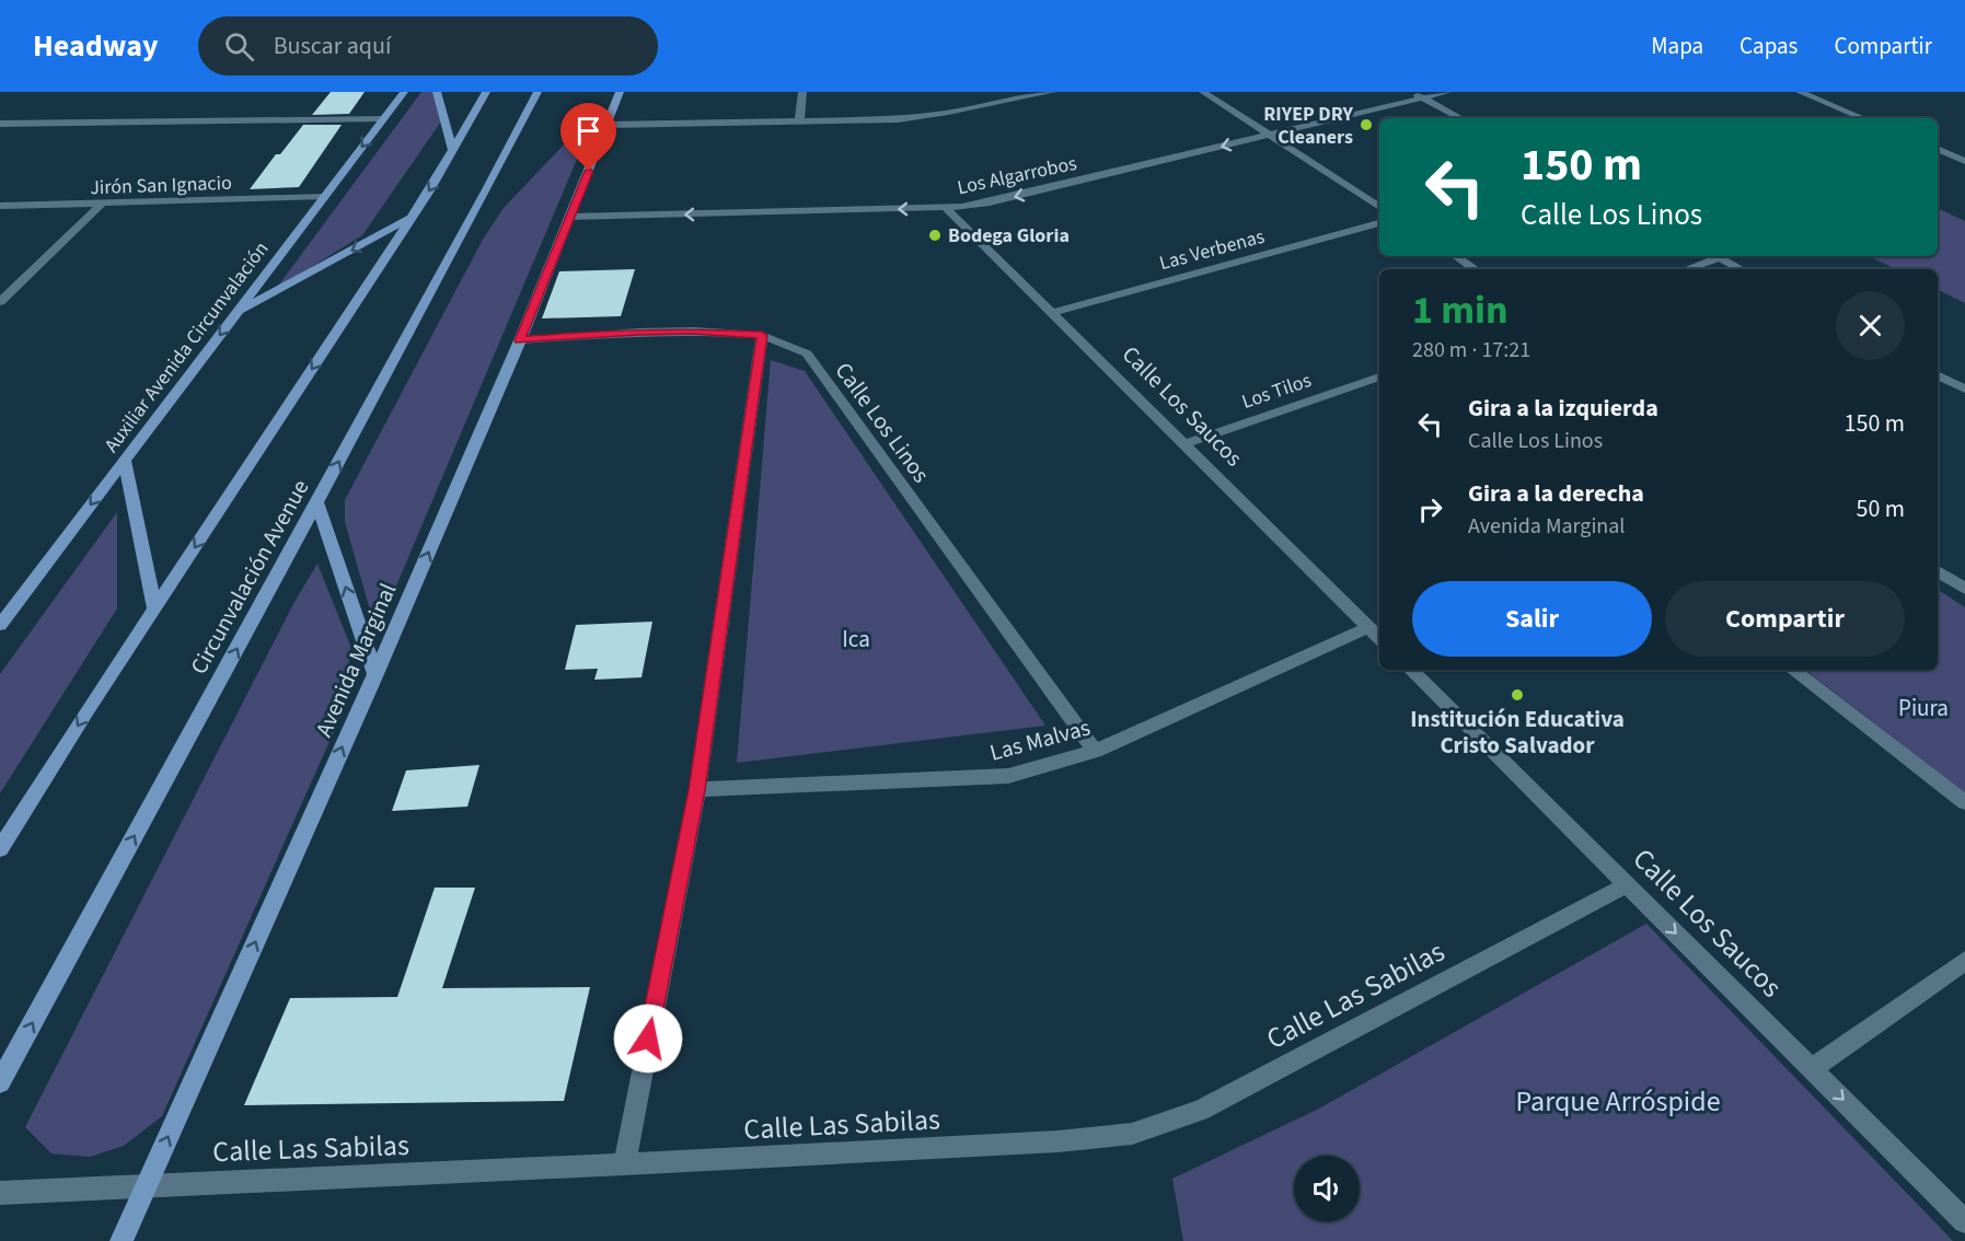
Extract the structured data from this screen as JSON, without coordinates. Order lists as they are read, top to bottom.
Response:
{
  "streets": {
    "main road": ["Auxiliar Avenida Circunvalación", "Circunvalación Avenue", "Avenida Marginal"],
    "street": [
      "Los Algarrobos",
      "Jirón San Ignacio",
      "Las Verbenas",
      "Los Tilos",
      "Calle Los Saucos",
      "Calle Los Linos",
      "Las Malvas",
      "Calle Las Sabilas"
    ]
  },
  "crossings": [
    ["Los Algarrobos", "Calle Los Saucos"],
    ["Los Algarrobos", "Avenida Marginal"],
    ["Jirón San Ignacio", "Auxiliar Avenida Circunvalación"],
    ["Las Verbenas", "Calle Los Saucos"],
    ["Los Tilos", "Calle Los Saucos"],
    ["Calle Los Saucos", "Las Malvas"],
    ["Calle Los Saucos", "Calle Las Sabilas"],
    ["Calle Los Linos", "Avenida Marginal"],
    ["Calle Los Linos", "Las Malvas"],
    ["Avenida Marginal", "Calle Las Sabilas"]
  ],
  "one_way": ["Avenida Marginal"],
  "parks": ["Ica", "Piura", "Parque Arróspide"],
  "places": ["RIYEP DRY Cleaners", "Bodega Gloria", "Institución Educativa Cristo Salvador"],
  "page": {
    "header": "Headway",
    "search": "Buscar aquí",
    "nav": ["Mapa", "Capas", "Compartir"],
    "turn": ["150 m", "Calle Los Linos"],
    "heading": ["1 min", "280 m · 17:21"],
    "list": [
      {
        "name": "Gira a la izquierda",
        "note": "Calle Los Linos",
        "value": "150 m"
      },
      {
        "name": "Gira a la derecha",
        "note": "Avenida Marginal",
        "value": "50 m"
      }
    ],
    "buttons": ["Salir", "Compartir"]
  }
}
